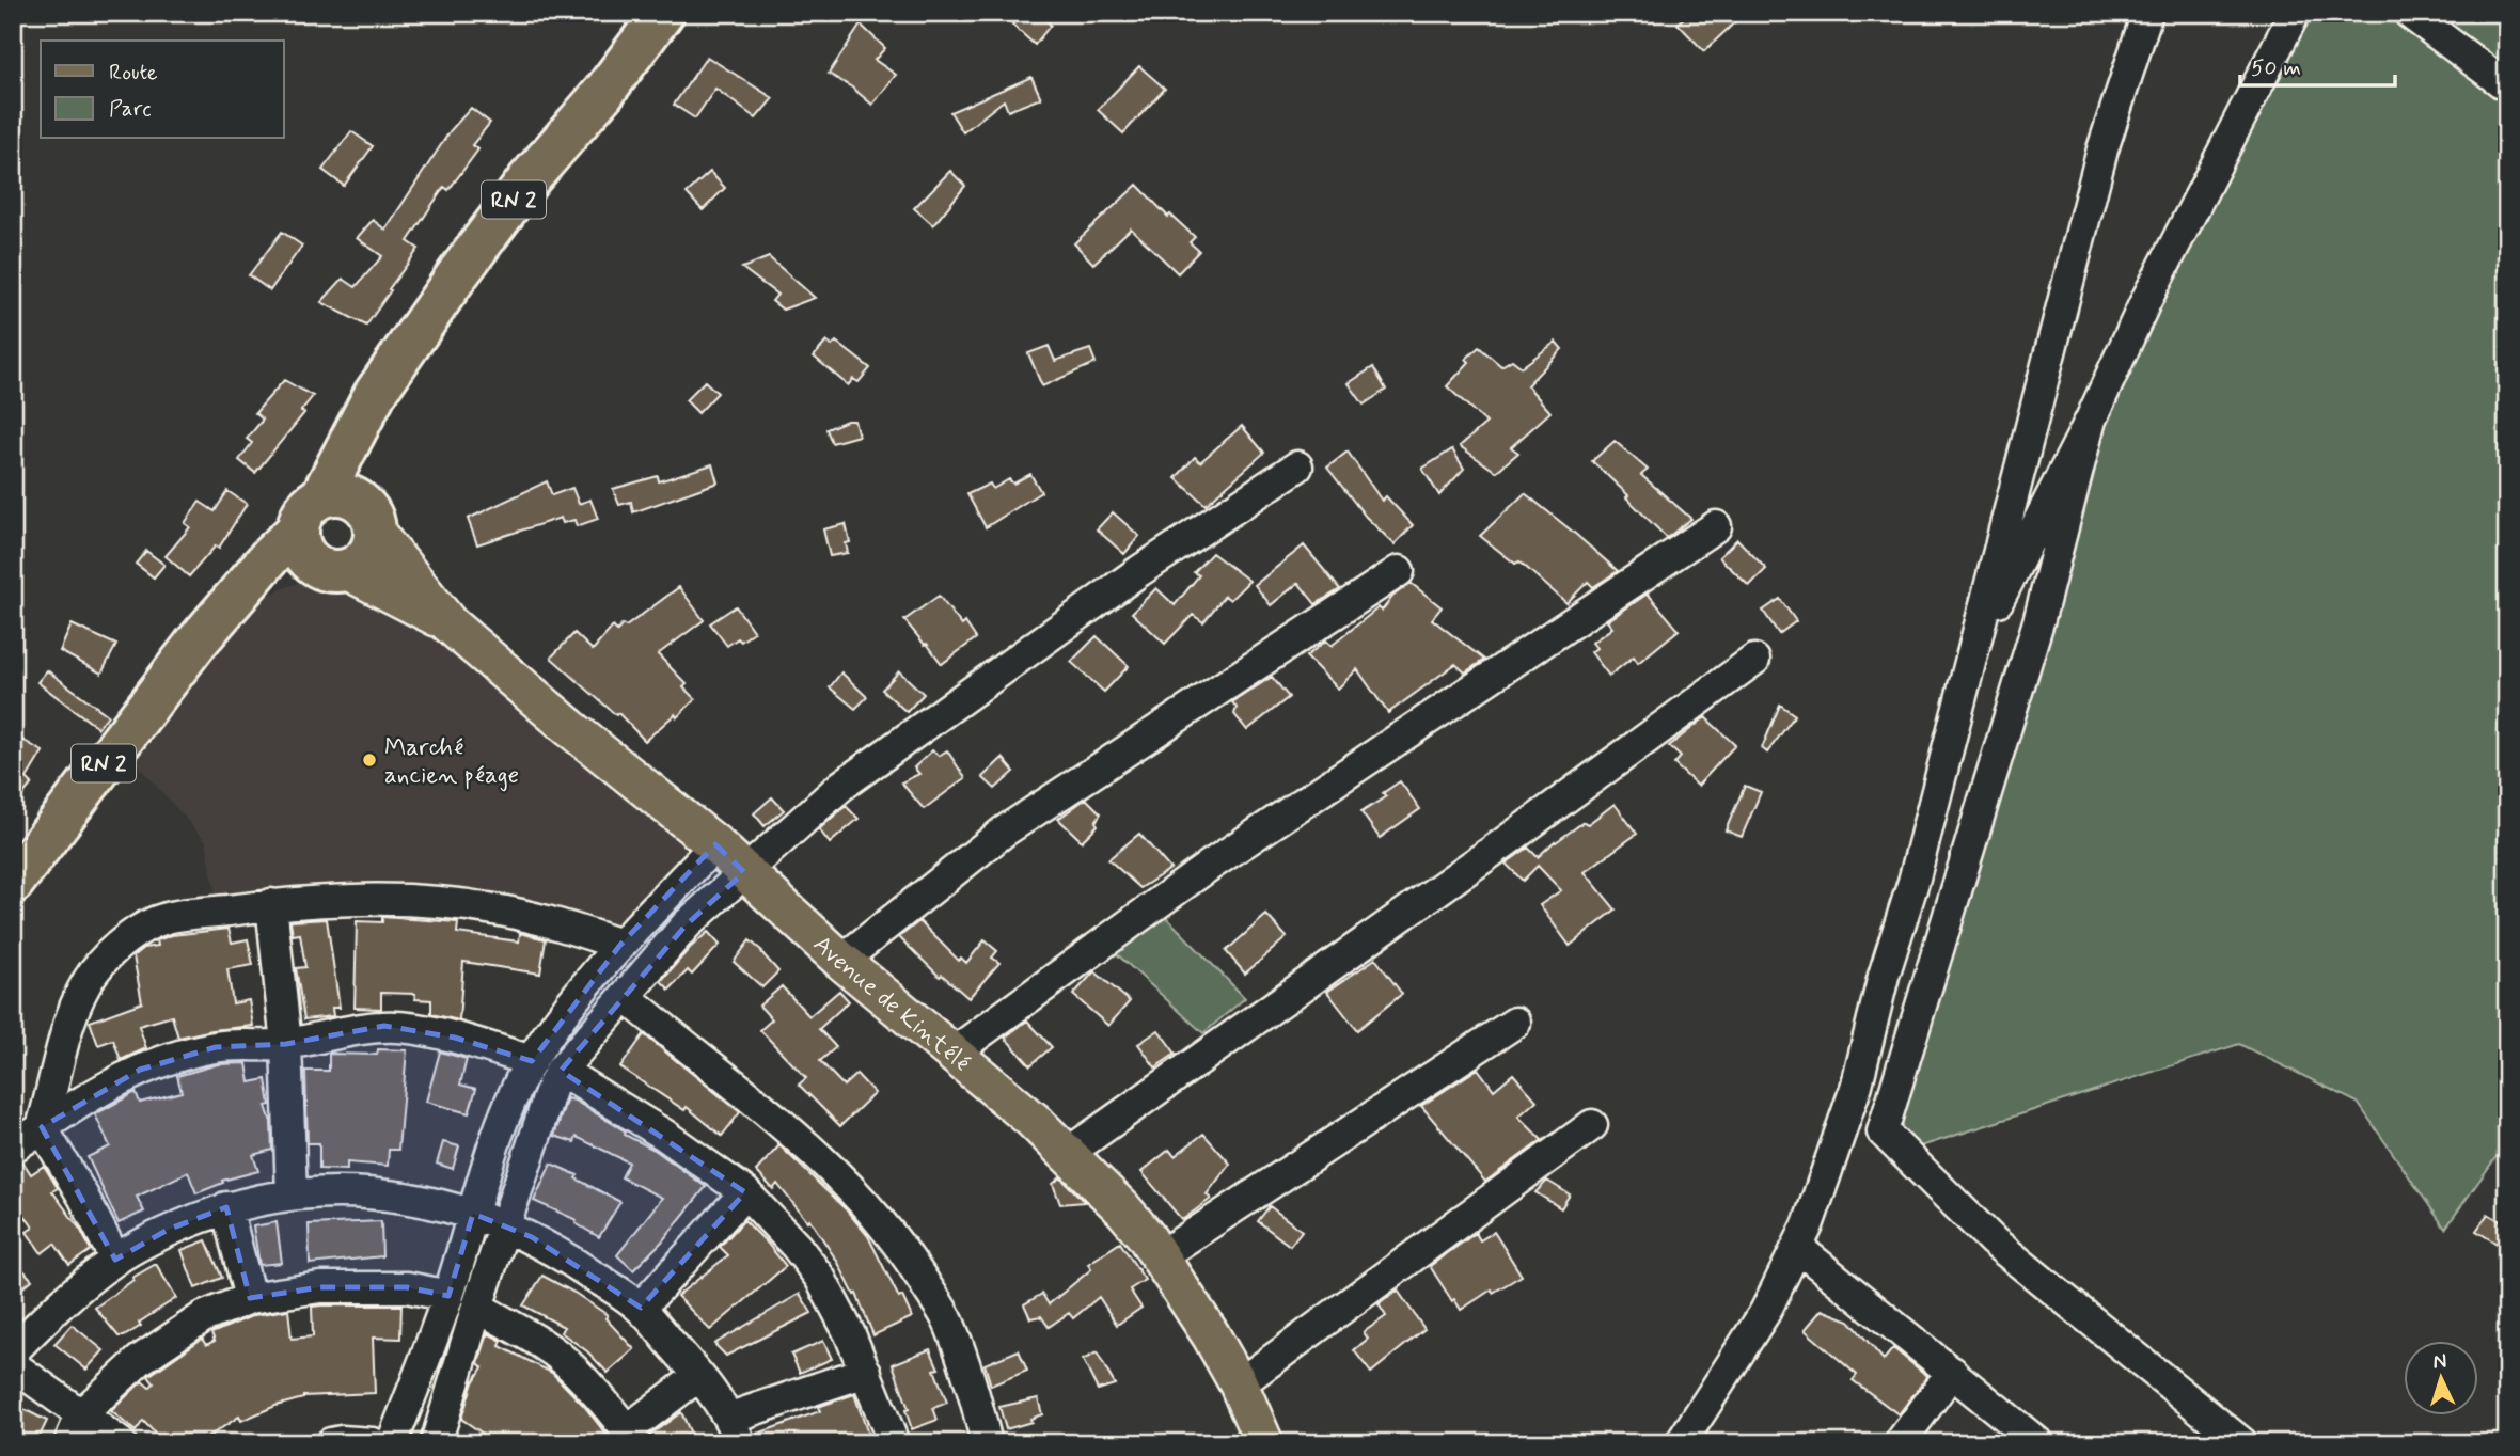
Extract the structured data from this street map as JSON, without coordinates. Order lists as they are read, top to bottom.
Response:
{
  "streets": {
    "highway": ["RN 2"],
    "main road": ["Avenue de Kintélé"]
  },
  "crossings": [
    ["RN 2", "Avenue de Kintélé"]
  ],
  "places": ["Marché ancien péage"],
  "legend": ["Route", "Parc"],
  "scale_bar": "50 m",
  "north": "top"
}
